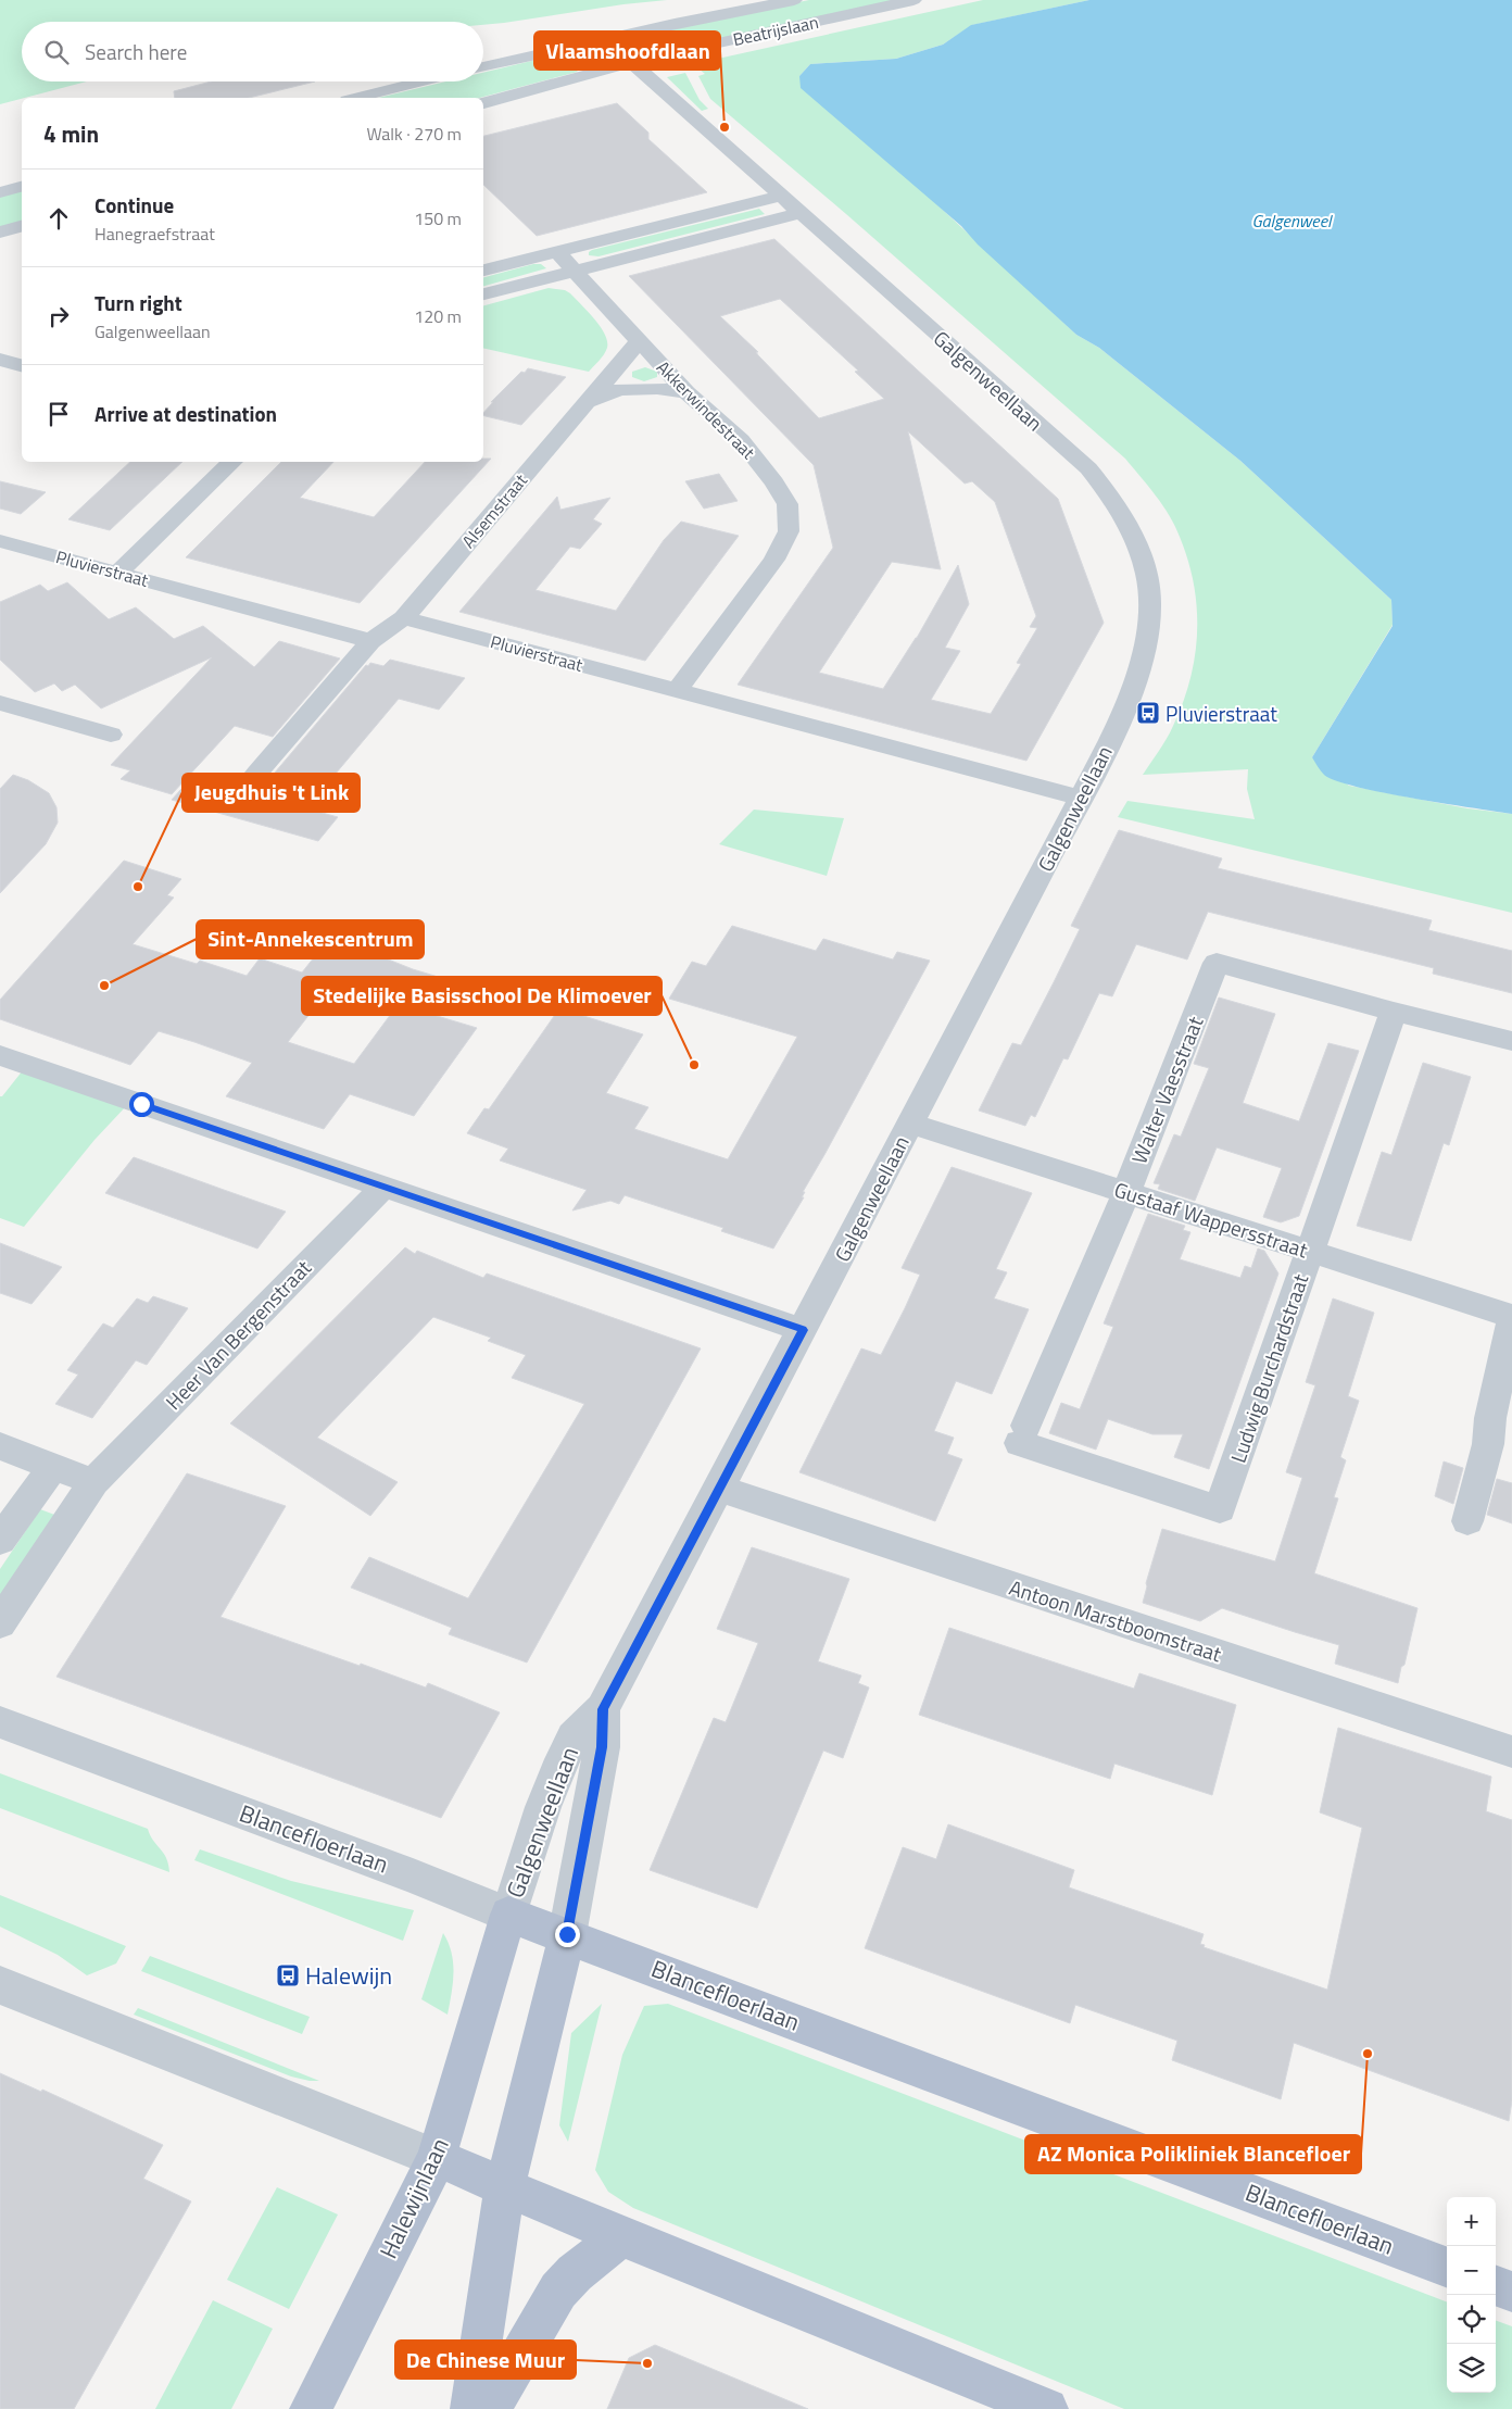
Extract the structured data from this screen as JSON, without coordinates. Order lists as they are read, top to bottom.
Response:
{
  "streets": {
    "main road": ["Blancefloerlaan", "Halewijnlaan"],
    "street": [
      "Beatrijslaan",
      "Galgenweellaan",
      "Akkerwindestraat",
      "Alsemstraat",
      "Pluvierstraat",
      "Walter Vaesstraat",
      "Gustaaf Wappersstraat",
      "Heer Van Bergenstraat",
      "Ludwig Burchardstraat",
      "Antoon Marstboomstraat"
    ]
  },
  "crossings": [
    ["Beatrijslaan", "Galgenweellaan"],
    ["Galgenweellaan", "Pluvierstraat"],
    ["Galgenweellaan", "Gustaaf Wappersstraat"],
    ["Galgenweellaan", "Antoon Marstboomstraat"],
    ["Galgenweellaan", "Blancefloerlaan"],
    ["Galgenweellaan", "Halewijnlaan"],
    ["Akkerwindestraat", "Alsemstraat"],
    ["Akkerwindestraat", "Pluvierstraat"],
    ["Alsemstraat", "Pluvierstraat"],
    ["Walter Vaesstraat", "Gustaaf Wappersstraat"],
    ["Walter Vaesstraat", "Ludwig Burchardstraat"],
    ["Gustaaf Wappersstraat", "Ludwig Burchardstraat"],
    ["Blancefloerlaan", "Halewijnlaan"]
  ],
  "water": ["Galgenweel"],
  "places": {
    "other": [
      "Vlaamshoofdlaan",
      "Jeugdhuis 't Link",
      "Sint-Annekescentrum",
      "Stedelijke Basisschool De Klimoever",
      "AZ Monica Polikliniek Blancefloer",
      "De Chinese Muur"
    ],
    "bus stop": ["Pluvierstraat", "Halewijn"]
  },
  "page": {
    "search": "Search here",
    "heading": ["4 min", "Walk · 270 m"],
    "list": [
      ["Continue", "Hanegraefstraat", "150 m"],
      ["Turn right", "Galgenweellaan", "120 m"],
      "Arrive at destination"
    ],
    "map_buttons": ["+", "−"]
  }
}
